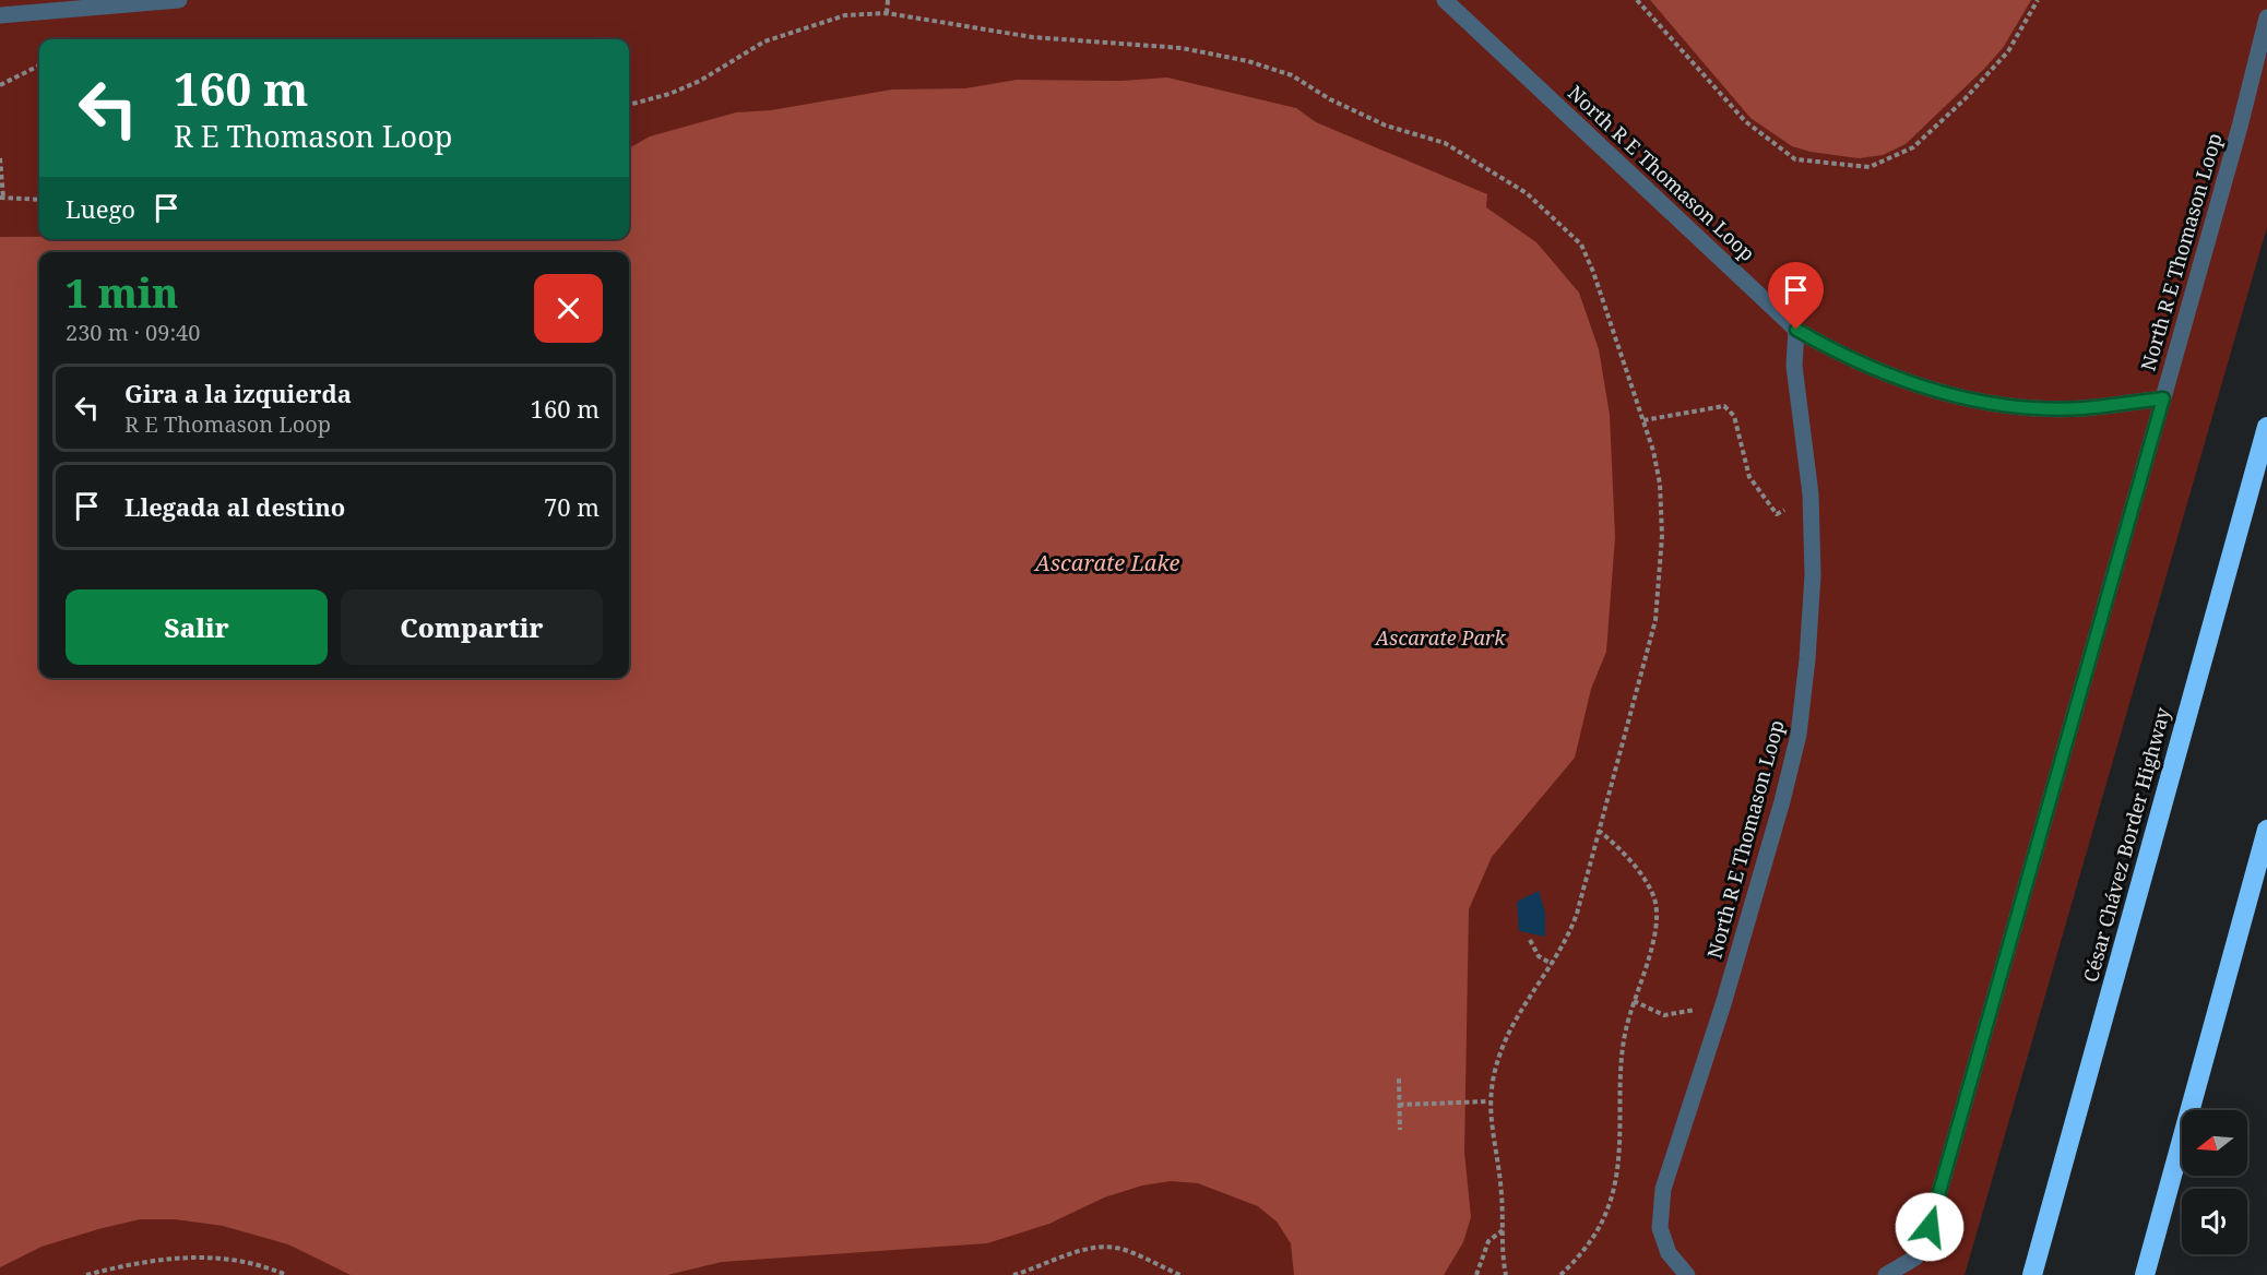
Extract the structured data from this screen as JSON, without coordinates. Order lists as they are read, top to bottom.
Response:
{
  "streets": {
    "highway": ["César Chávez Border Highway"],
    "street": ["North R E Thomason Loop"]
  },
  "water": ["Ascarate Lake"],
  "parks": ["Ascarate Park"],
  "north": "left",
  "page": {
    "turn": ["160 m", "R E Thomason Loop"],
    "then": "Luego",
    "heading": ["1 min", "230 m · 09:40"],
    "list": [
      {
        "name": "Gira a la izquierda",
        "note": "R E Thomason Loop",
        "value": "160 m"
      },
      {
        "name": "Llegada al destino",
        "value": "70 m"
      }
    ],
    "buttons": ["Salir", "Compartir"]
  }
}
